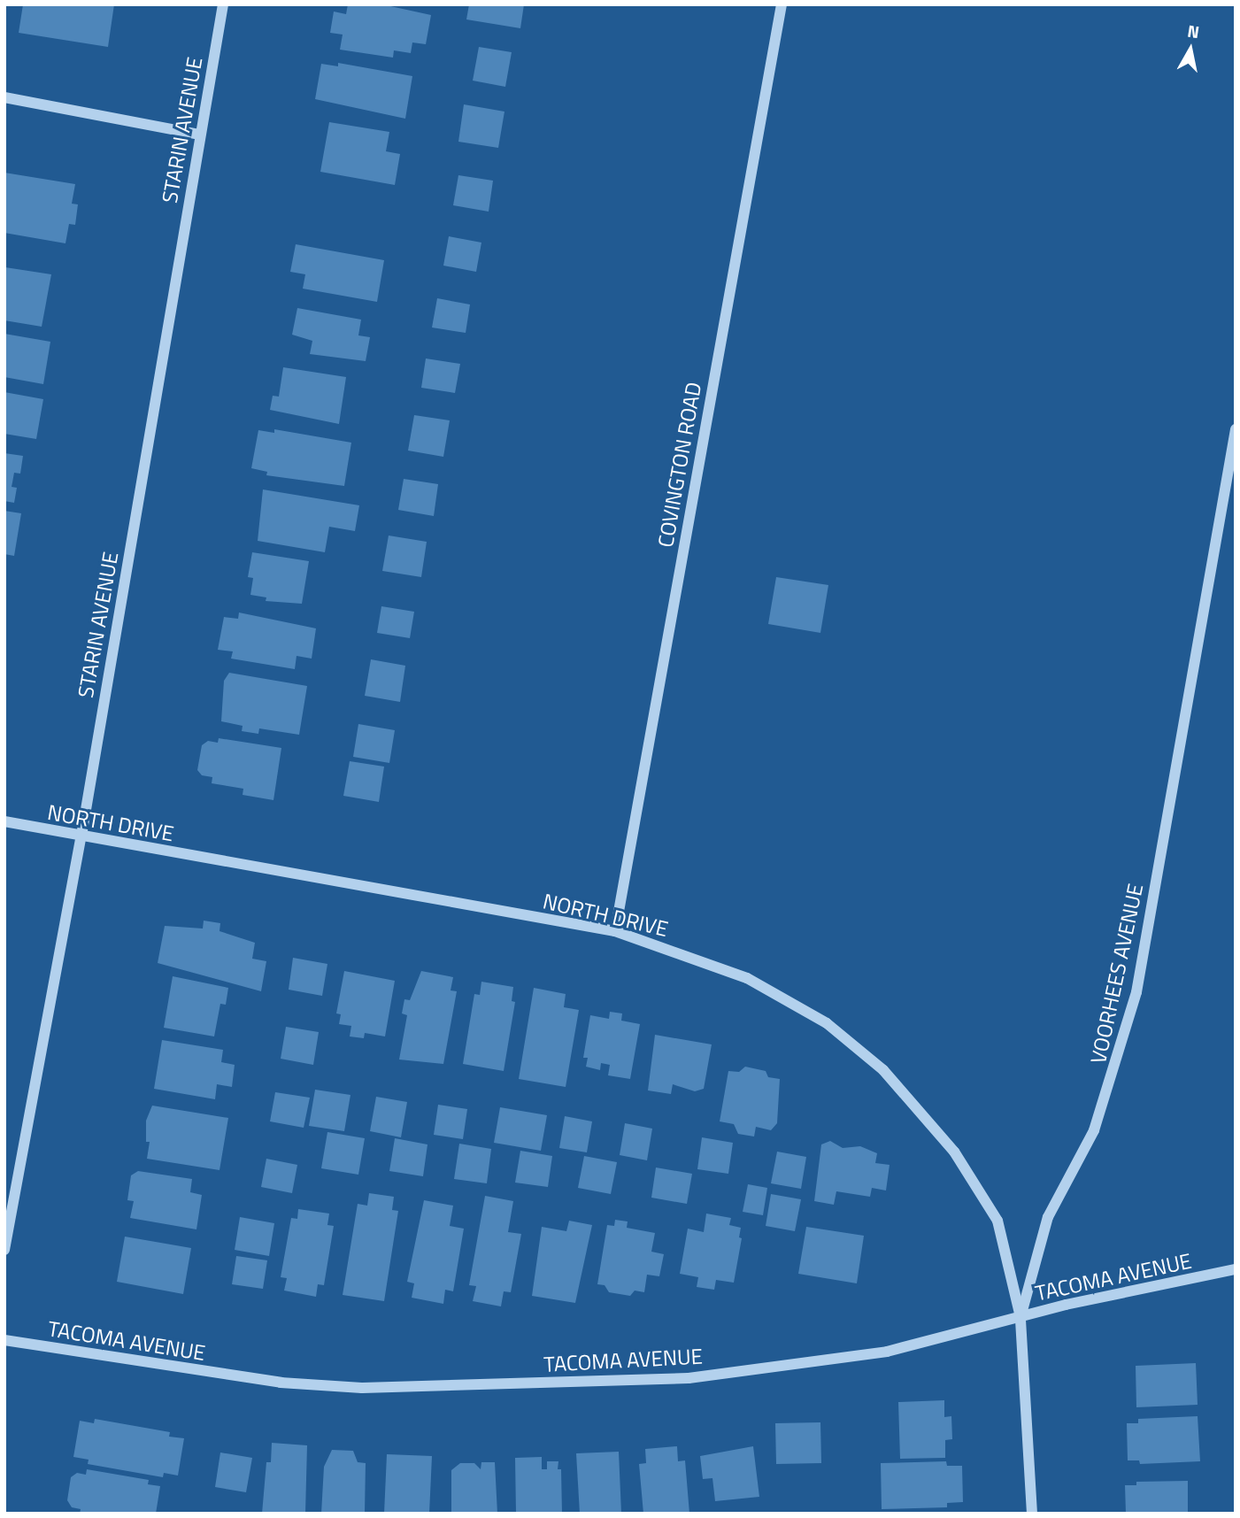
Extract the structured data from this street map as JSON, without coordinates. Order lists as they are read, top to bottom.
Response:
{
  "streets": {
    "street": [
      "STARIN AVENUE",
      "COVINGTON ROAD",
      "NORTH DRIVE",
      "VOORHEES AVENUE",
      "TACOMA AVENUE"
    ]
  },
  "crossings": [
    ["STARIN AVENUE", "NORTH DRIVE"],
    ["COVINGTON ROAD", "NORTH DRIVE"],
    ["NORTH DRIVE", "VOORHEES AVENUE"],
    ["NORTH DRIVE", "TACOMA AVENUE"],
    ["VOORHEES AVENUE", "TACOMA AVENUE"]
  ],
  "north": "top"
}
